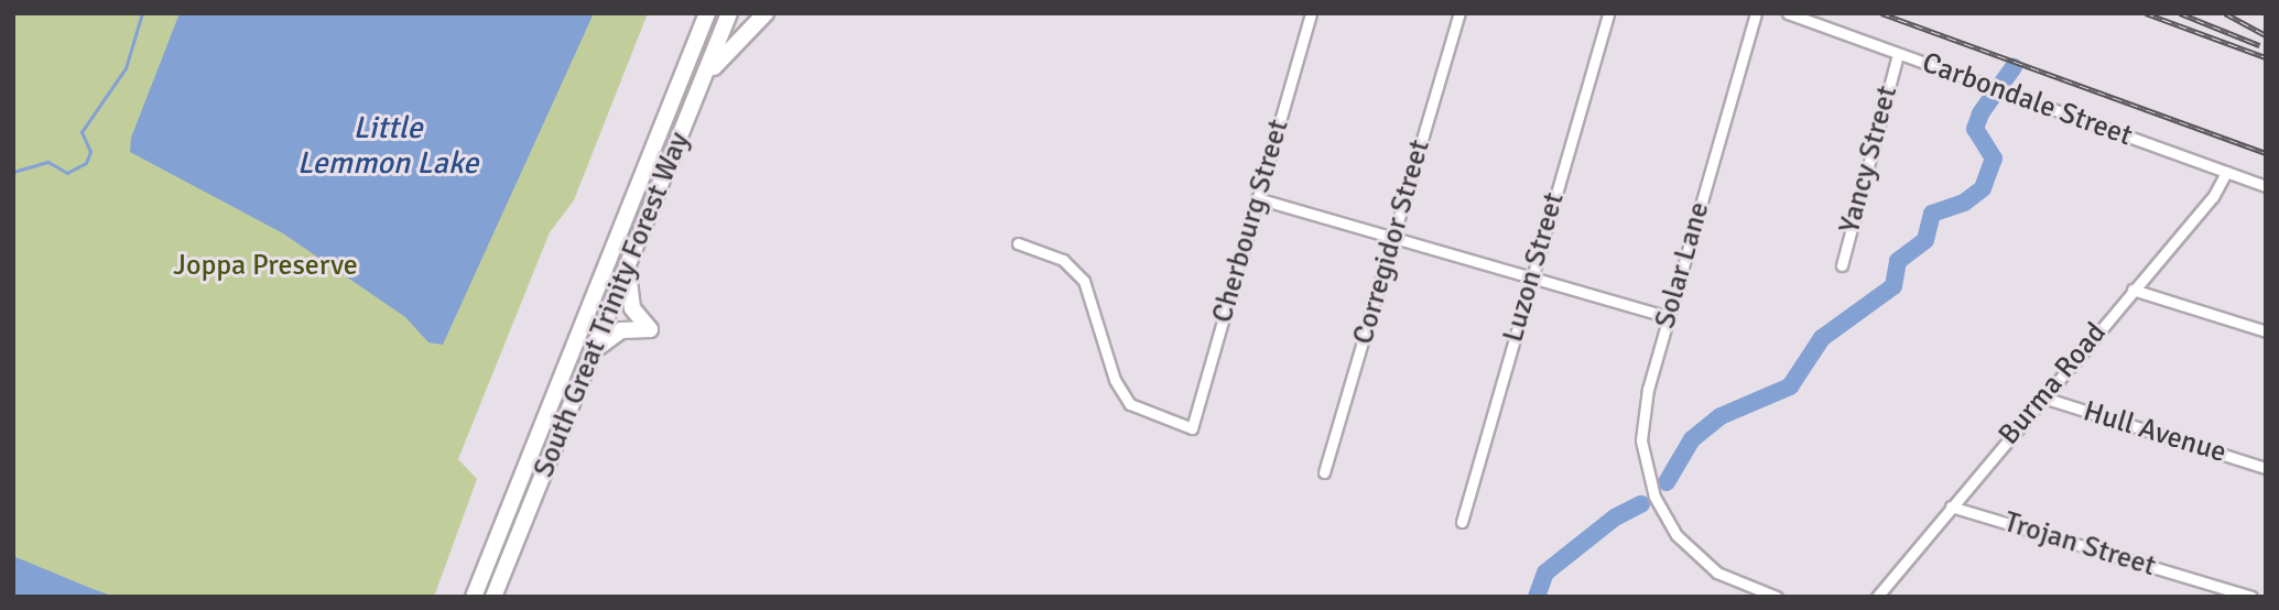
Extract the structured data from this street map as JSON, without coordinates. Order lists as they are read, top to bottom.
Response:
{
  "streets": {
    "main road": ["South Great Trinity Forest Way"],
    "street": [
      "Carbondale Street",
      "Yancy Street",
      "Cherbourg Street",
      "Corregidor Street",
      "Solar Lane",
      "Luzon Street",
      "Burma Road",
      "Hull Avenue",
      "Trojan Street"
    ]
  },
  "crossings": [
    ["Carbondale Street", "Yancy Street"],
    ["Carbondale Street", "Burma Road"],
    ["Burma Road", "Hull Avenue"],
    ["Burma Road", "Trojan Street"]
  ],
  "water": ["Little Lemmon Lake"],
  "parks": ["Joppa Preserve"]
}
